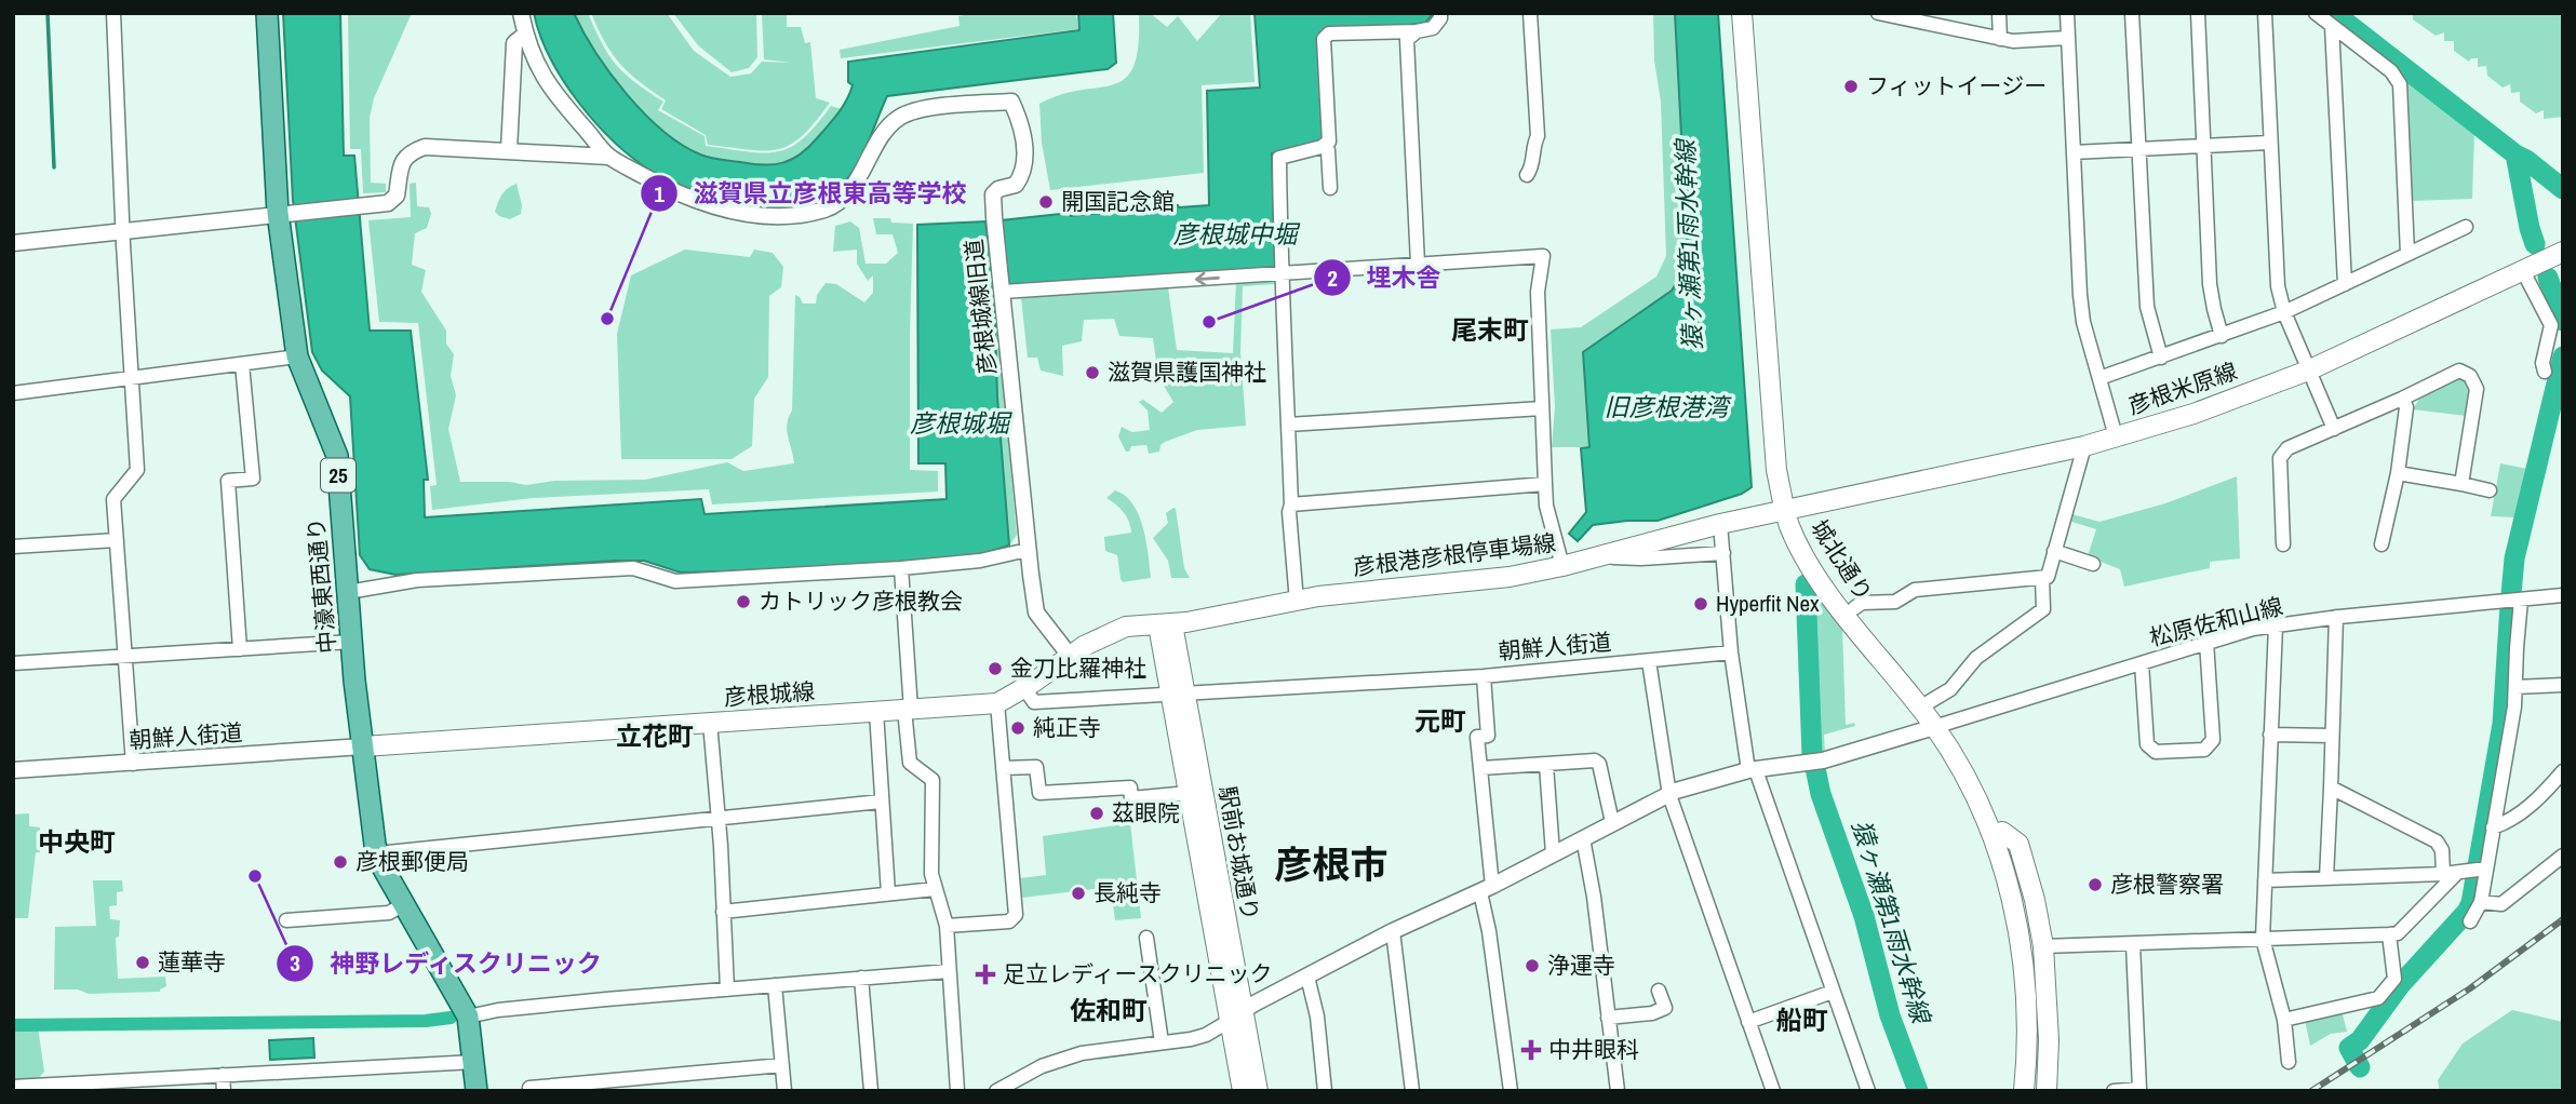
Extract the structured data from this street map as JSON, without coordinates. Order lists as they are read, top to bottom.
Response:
{
  "streets": {
    "main road": [
      "彦根米原線",
      "25",
      "彦根港彦根停車場線",
      "城北通り",
      "中濠東西通り",
      "彦根城線",
      "駅前お城通り"
    ],
    "street": ["彦根城線旧道", "松原佐和山線", "朝鮮人街道"]
  },
  "crossings": [
    ["彦根城線旧道", "彦根城線"],
    ["彦根米原線", "彦根港彦根停車場線"],
    ["彦根米原線", "城北通り"],
    ["彦根港彦根停車場線", "城北通り"],
    ["彦根港彦根停車場線", "彦根城線"],
    ["彦根港彦根停車場線", "駅前お城通り"],
    ["城北通り", "松原佐和山線"],
    ["中濠東西通り", "朝鮮人街道"],
    ["中濠東西通り", "彦根城線"],
    ["朝鮮人街道", "彦根城線"],
    ["朝鮮人街道", "駅前お城通り"],
    ["彦根城線", "駅前お城通り"]
  ],
  "districts": [
    "尾末町",
    "元町",
    "立花町",
    "中央町",
    "彦根市",
    "佐和町",
    "船町"
  ],
  "water": [
    "彦根城中堀",
    "猿ヶ瀬第1雨水幹線",
    "旧彦根港湾",
    "彦根城堀"
  ],
  "places": {
    "other": [
      "フィットイージー",
      "開国記念館",
      "滋賀県立彦根東高等学校",
      "埋木舎",
      "滋賀県護国神社",
      "カトリック彦根教会",
      "Hyperfit Nex",
      "金刀比羅神社",
      "純正寺",
      "茲眼院",
      "彦根郵便局",
      "神野レディスクリニック",
      "彦根警察署",
      "長純寺",
      "蓮華寺",
      "浄運寺"
    ],
    "health": ["足立レディースクリニック", "中井眼科"]
  }
}
